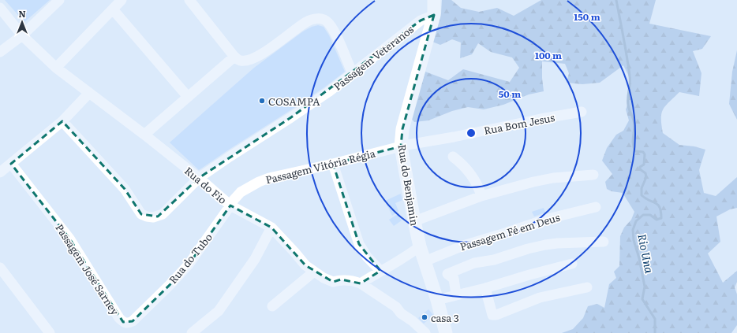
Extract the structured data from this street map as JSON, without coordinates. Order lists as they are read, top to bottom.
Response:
{
  "streets": {
    "main road": ["Rua do Benjamin"],
    "street": [
      "Passagem Veteranos",
      "Rua Bom Jesus",
      "Passagem Vitória Régia",
      "Rua do Fio",
      "Passagem Fé em Deus",
      "Rua do Tubo",
      "Passagem José Sarney"
    ]
  },
  "crossings": [
    ["Passagem Veteranos", "Rua do Fio"],
    ["Passagem Veteranos", "Rua do Benjamin"],
    ["Rua Bom Jesus", "Passagem Vitória Régia"],
    ["Rua Bom Jesus", "Rua do Benjamin"],
    ["Passagem Vitória Régia", "Rua do Fio"],
    ["Passagem Vitória Régia", "Rua do Benjamin"],
    ["Passagem Vitória Régia", "Rua do Tubo"],
    ["Rua do Fio", "Rua do Tubo"],
    ["Rua do Benjamin", "Passagem Fé em Deus"],
    ["Rua do Tubo", "Passagem José Sarney"]
  ],
  "water": ["Rio Una"],
  "places": ["COSAMPA", "casa 3"],
  "north": "top",
  "rings": ["150 m", "100 m", "50 m"]
}
